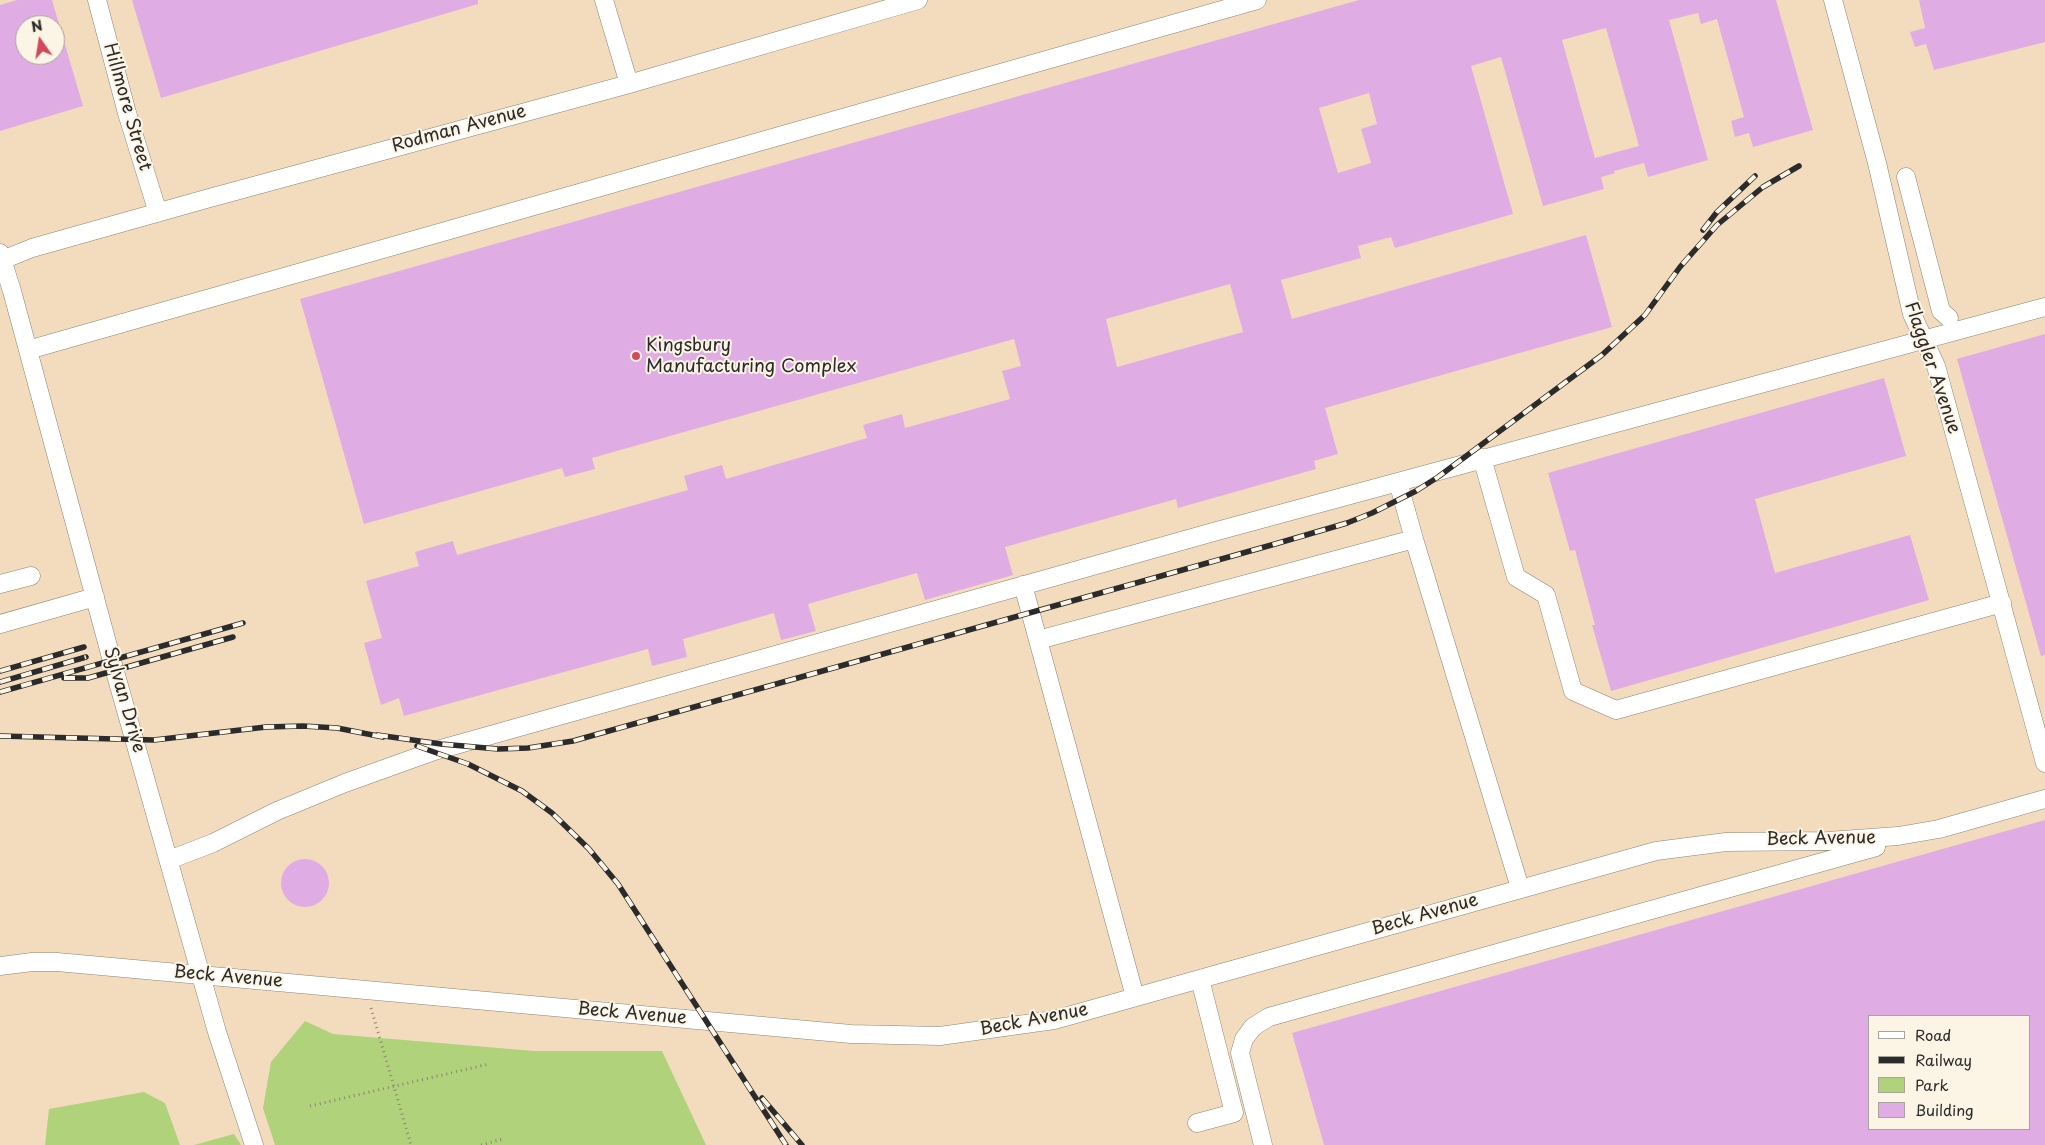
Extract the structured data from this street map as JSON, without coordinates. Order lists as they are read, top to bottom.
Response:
{
  "streets": {
    "street": [
      "Hillmore Street",
      "Rodman Avenue",
      "Flaggler Avenue",
      "Sylvan Drive",
      "Beck Avenue"
    ]
  },
  "crossings": [
    ["Hillmore Street", "Rodman Avenue"],
    ["Rodman Avenue", "Sylvan Drive"],
    ["Sylvan Drive", "Beck Avenue"]
  ],
  "places": ["Kingsbury Manufacturing Complex"],
  "legend": [
    "Road",
    "Railway",
    "Park",
    "Building"
  ],
  "north": "top"
}
